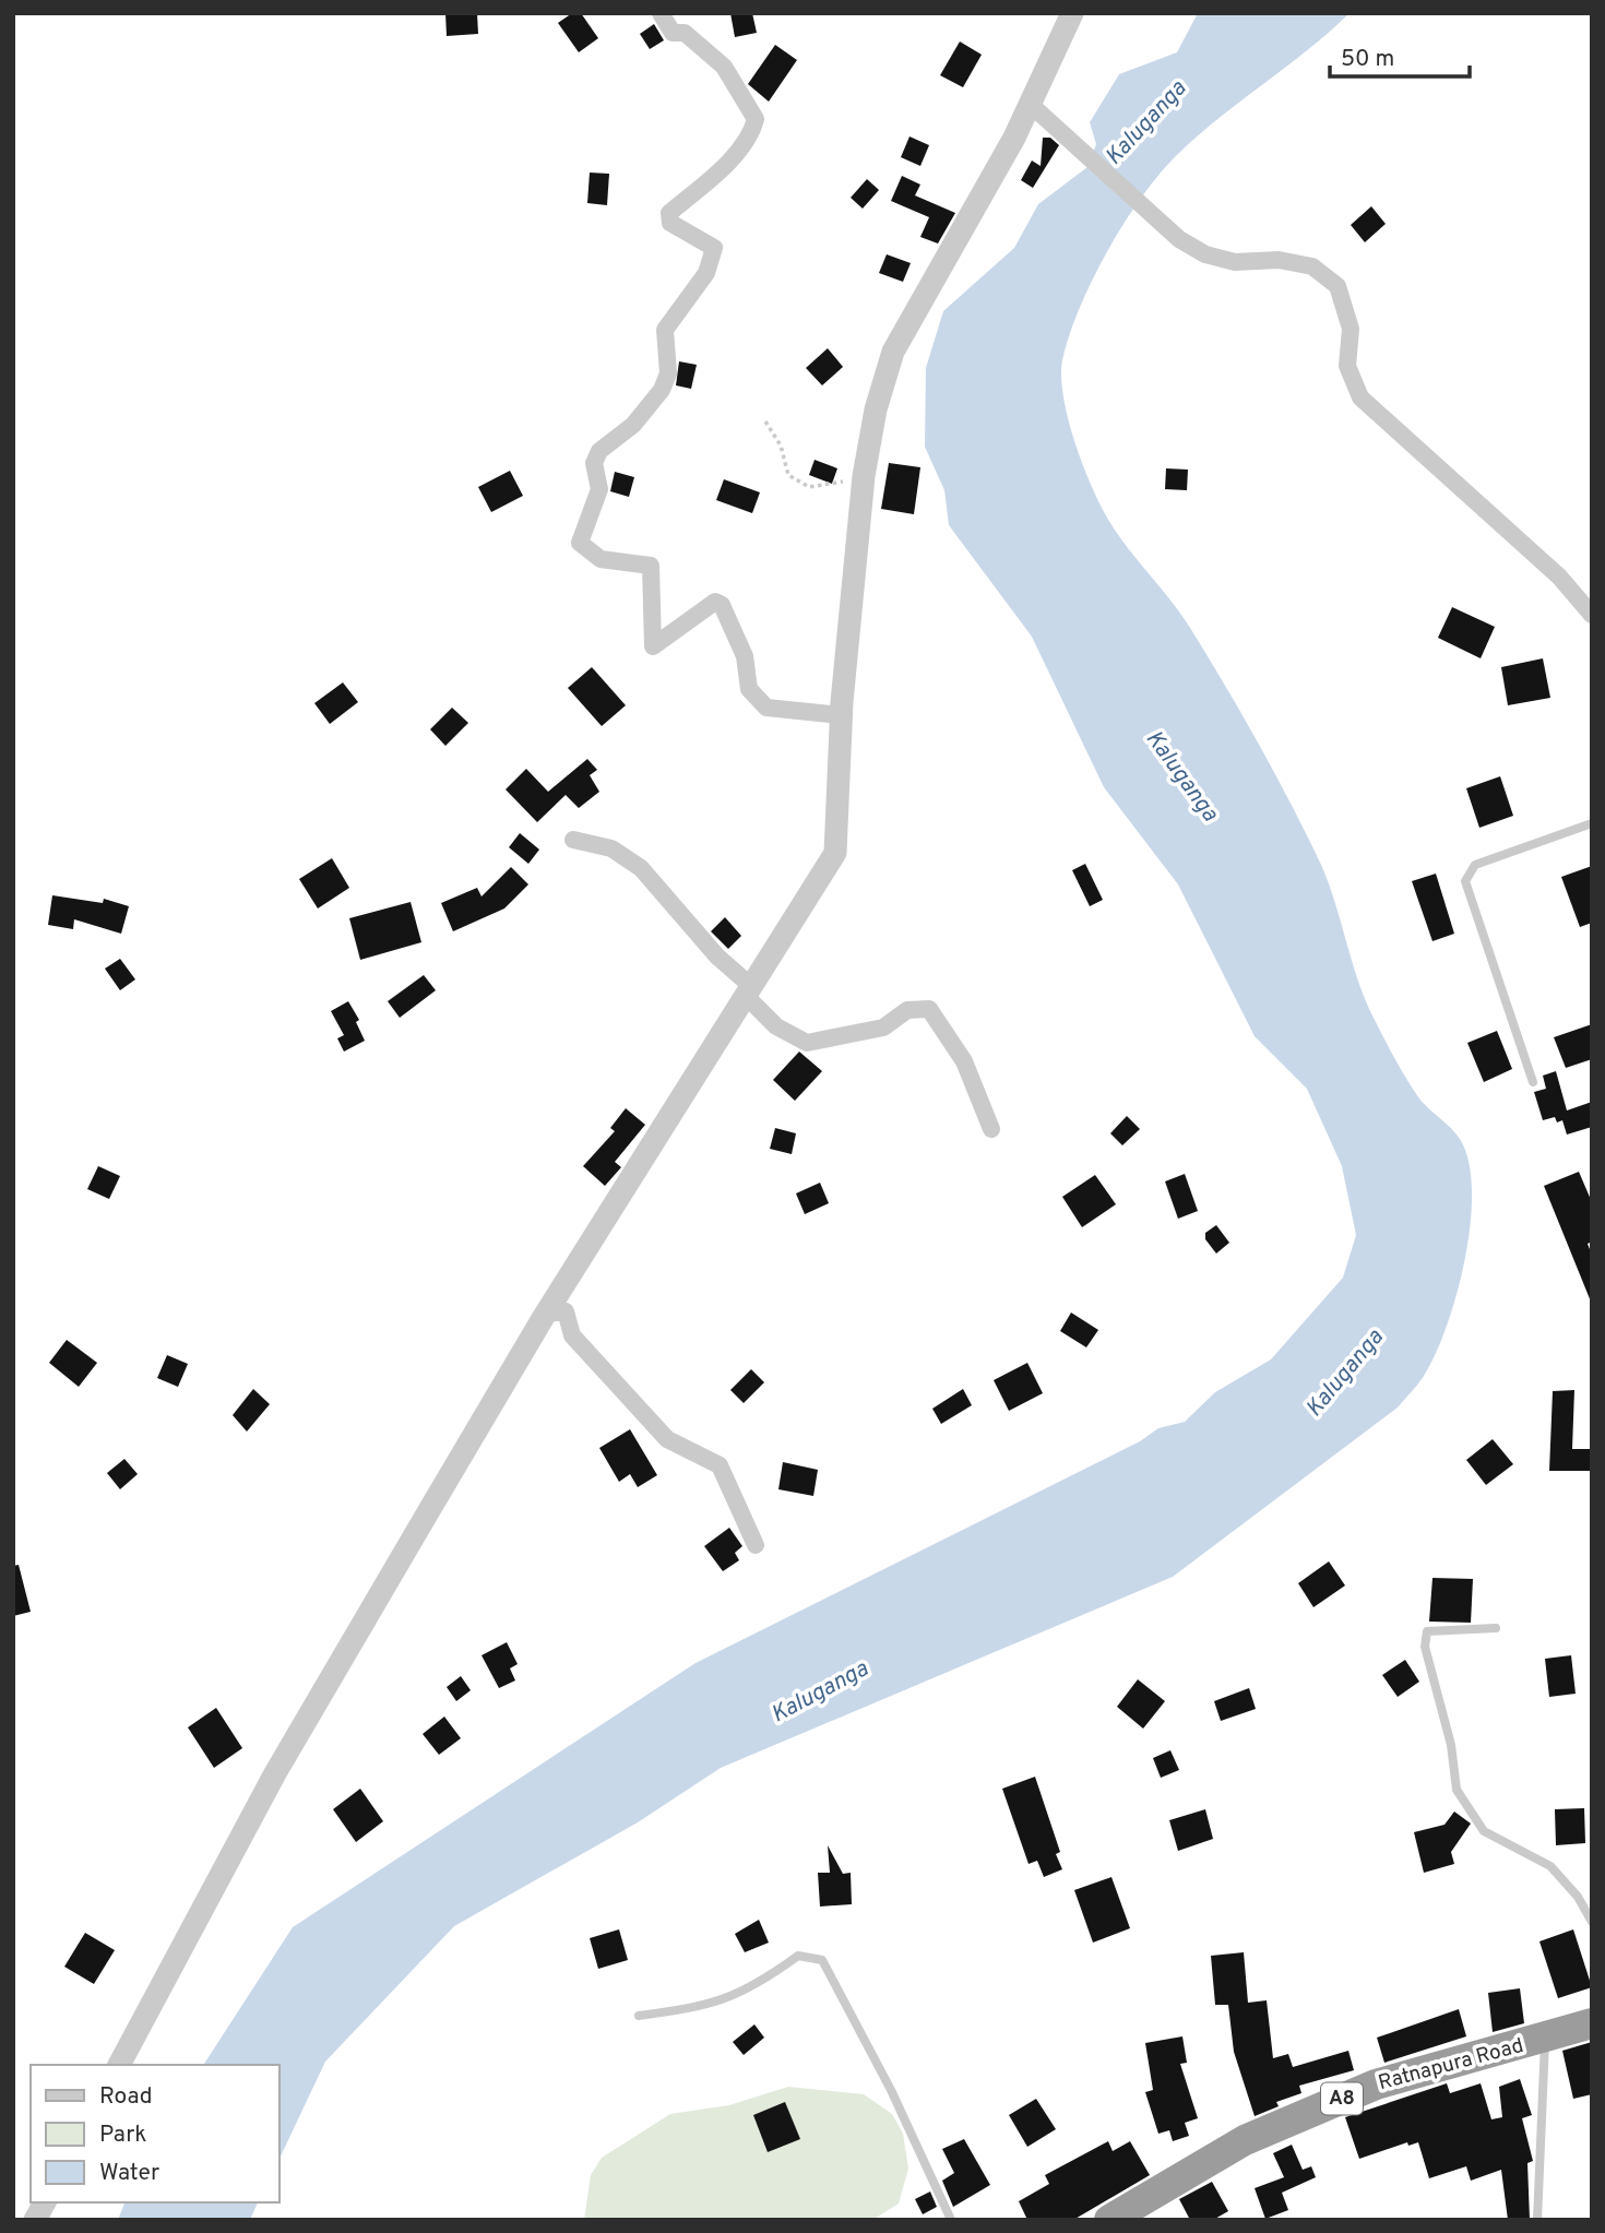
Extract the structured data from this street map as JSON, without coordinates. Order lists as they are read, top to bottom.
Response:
{
  "streets": {
    "highway": ["Ratnapura Road", "A8"]
  },
  "water": ["Kaluganga"],
  "legend": ["Road", "Park", "Water"],
  "scale_bar": "50 m"
}
